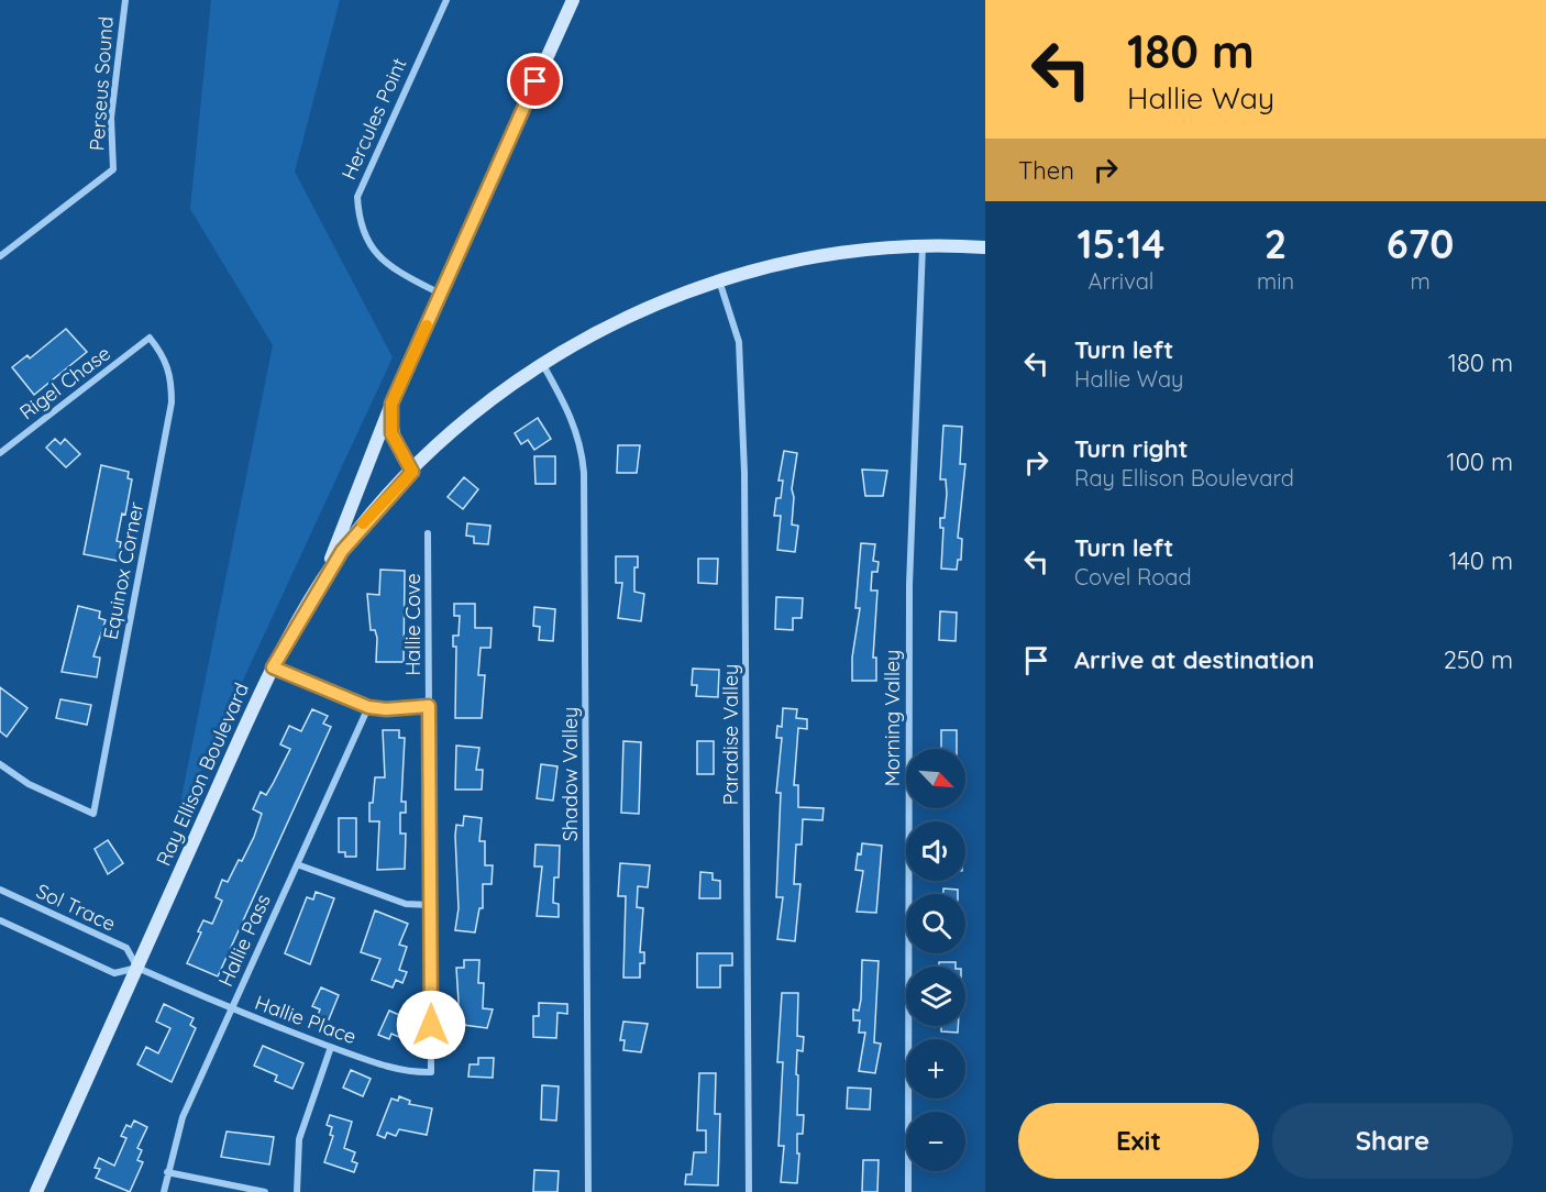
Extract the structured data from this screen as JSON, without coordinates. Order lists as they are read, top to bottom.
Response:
{
  "streets": {
    "street": [
      "Perseus Sound",
      "Hercules Point",
      "Rigel Chase",
      "Equinox Corner",
      "Hallie Cove",
      "Morning Valley",
      "Paradise Valley",
      "Ray Ellison Boulevard",
      "Shadow Valley",
      "Sol Trace",
      "Hallie Pass",
      "Hallie Place"
    ]
  },
  "crossings": [
    ["Rigel Chase", "Equinox Corner"],
    ["Hallie Cove", "Hallie Place"],
    ["Morning Valley", "Ray Ellison Boulevard"],
    ["Paradise Valley", "Ray Ellison Boulevard"],
    ["Ray Ellison Boulevard", "Shadow Valley"],
    ["Ray Ellison Boulevard", "Sol Trace"],
    ["Ray Ellison Boulevard", "Hallie Place"],
    ["Sol Trace", "Hallie Place"],
    ["Hallie Pass", "Hallie Place"]
  ],
  "north": "bottom right",
  "page": {
    "turn": ["180 m", "Hallie Way"],
    "then": "Then",
    "eta": [
      "15:14",
      "Arrival",
      "2",
      "min",
      "670",
      "m"
    ],
    "list": [
      {
        "name": "Turn left",
        "note": "Hallie Way",
        "value": "180 m"
      },
      {
        "name": "Turn right",
        "note": "Ray Ellison Boulevard",
        "value": "100 m"
      },
      {
        "name": "Turn left",
        "note": "Covel Road",
        "value": "140 m"
      },
      {
        "name": "Arrive at destination",
        "value": "250 m"
      }
    ],
    "map_buttons": ["+", "−"],
    "buttons": ["Exit", "Share"]
  }
}
